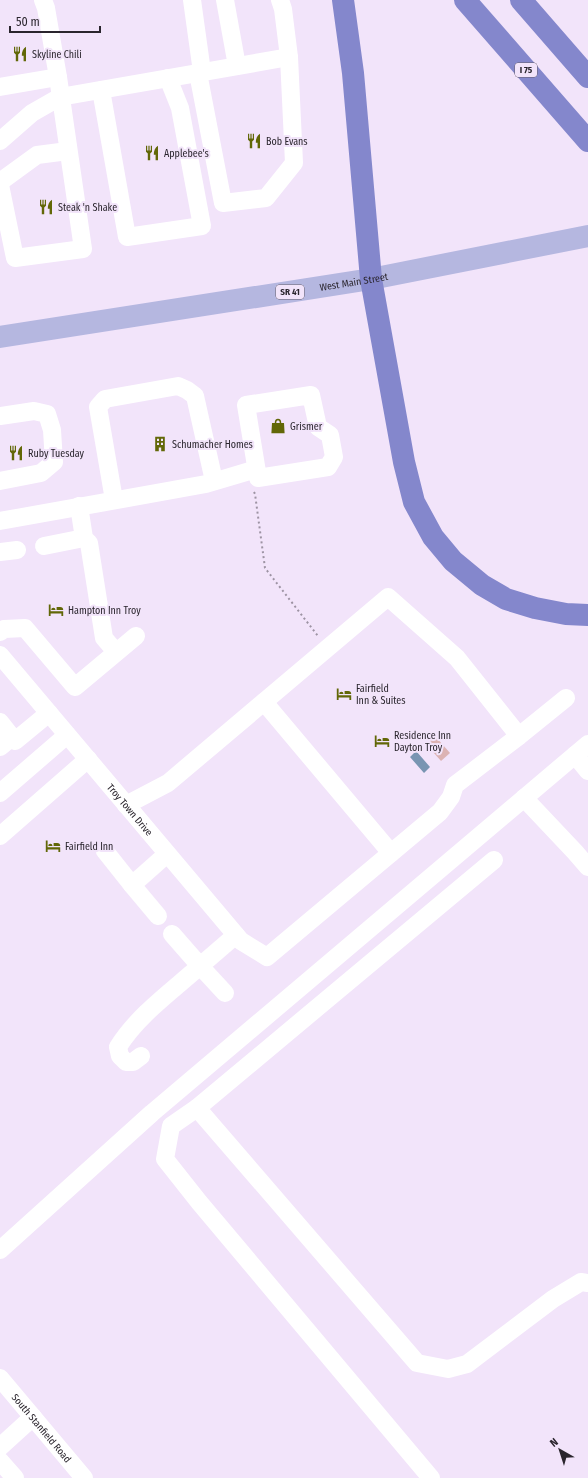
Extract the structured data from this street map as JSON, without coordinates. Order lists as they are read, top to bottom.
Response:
{
  "streets": {
    "highway": ["I 75"],
    "main road": ["West Main Street", "SR 41"],
    "street": ["Troy Town Drive", "South Stanfield Road"]
  },
  "places": {
    "restaurant": [
      "Skyline Chili",
      "Bob Evans",
      "Applebee's",
      "Steak 'n Shake",
      "Ruby Tuesday"
    ],
    "shop": ["Grismer"],
    "building": ["Schumacher Homes"],
    "hotel": [
      "Hampton Inn Troy",
      "Fairfield Inn & Suites",
      "Residence Inn Dayton Troy",
      "Fairfield Inn"
    ]
  },
  "scale_bar": "50 m",
  "north": "top left"
}
